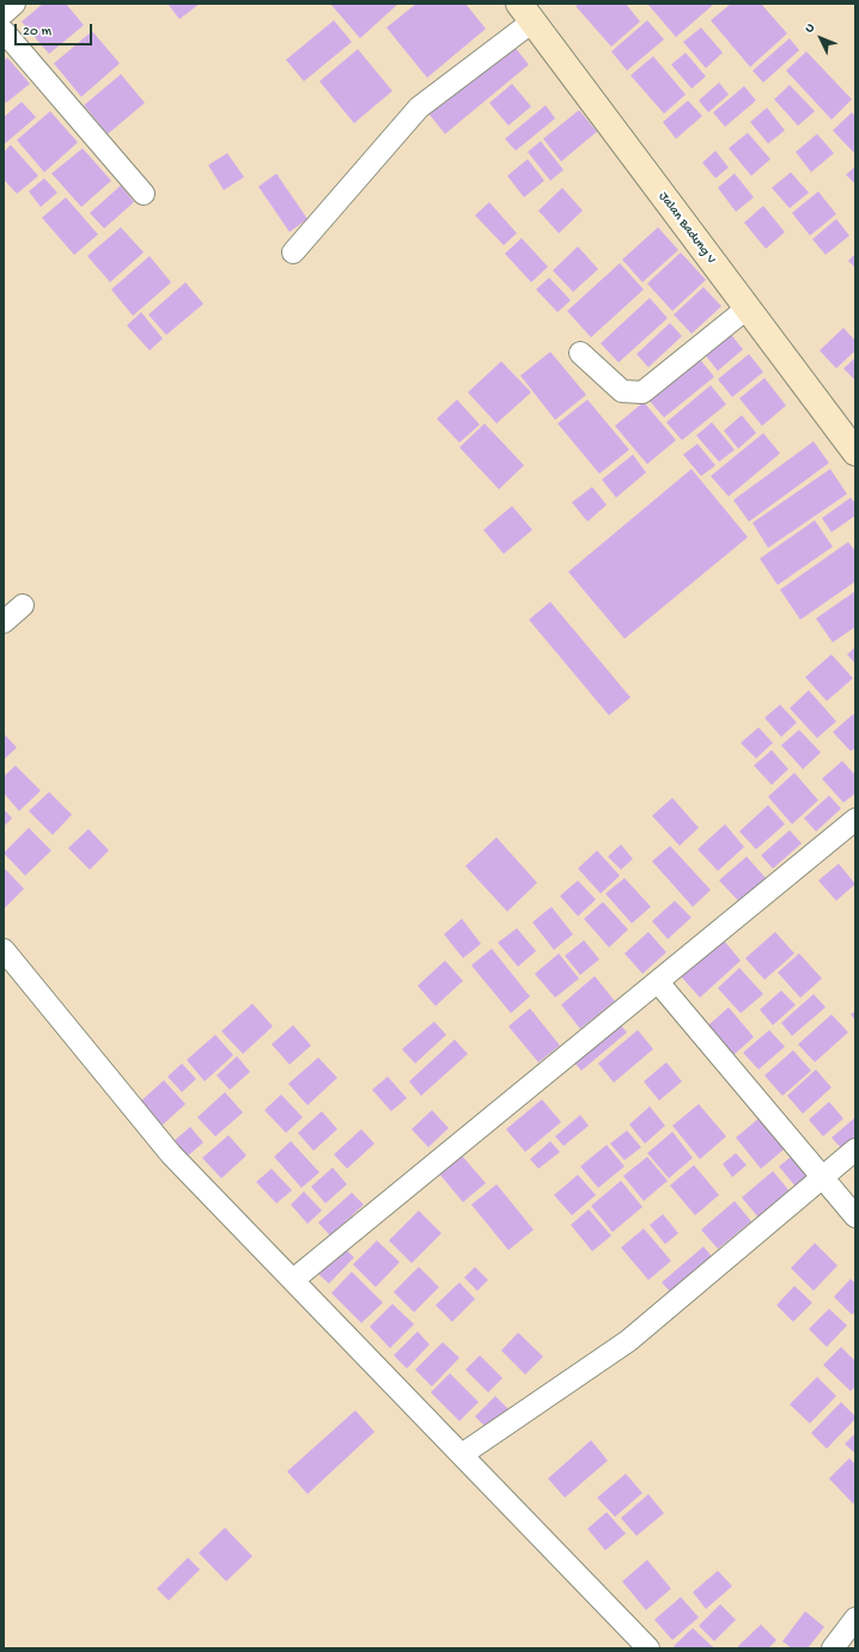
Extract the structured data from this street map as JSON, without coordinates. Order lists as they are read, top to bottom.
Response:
{
  "streets": {
    "main road": ["Jalan Badung V"]
  },
  "scale_bar": "20 m",
  "north": "top left"
}
